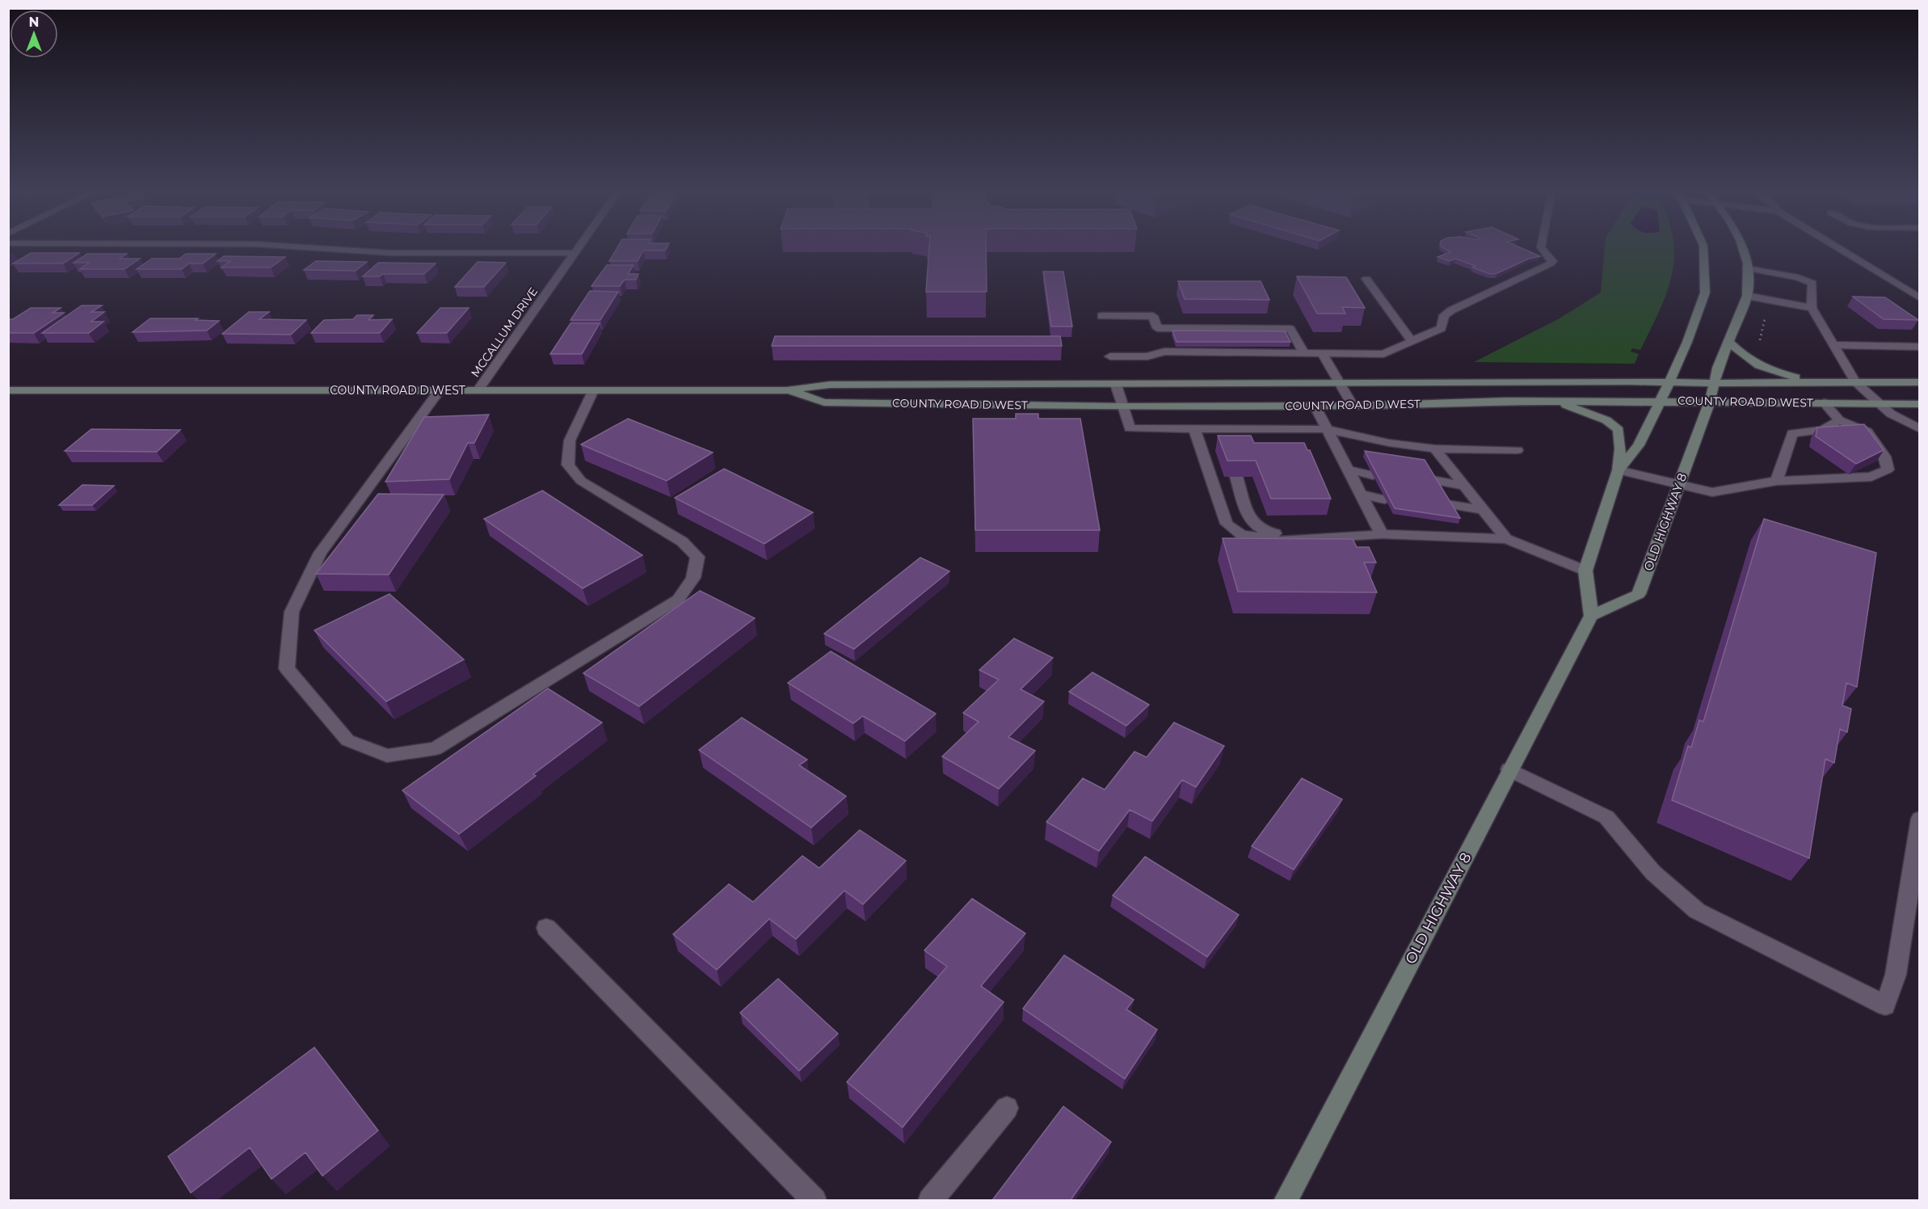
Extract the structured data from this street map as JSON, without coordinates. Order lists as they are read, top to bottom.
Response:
{
  "streets": {
    "main road": ["COUNTY ROAD D WEST", "OLD HIGHWAY 8"],
    "street": ["MCCALLUM DRIVE"]
  },
  "crossings": [
    ["MCCALLUM DRIVE", "COUNTY ROAD D WEST"],
    ["COUNTY ROAD D WEST", "OLD HIGHWAY 8"]
  ],
  "north": "top"
}
